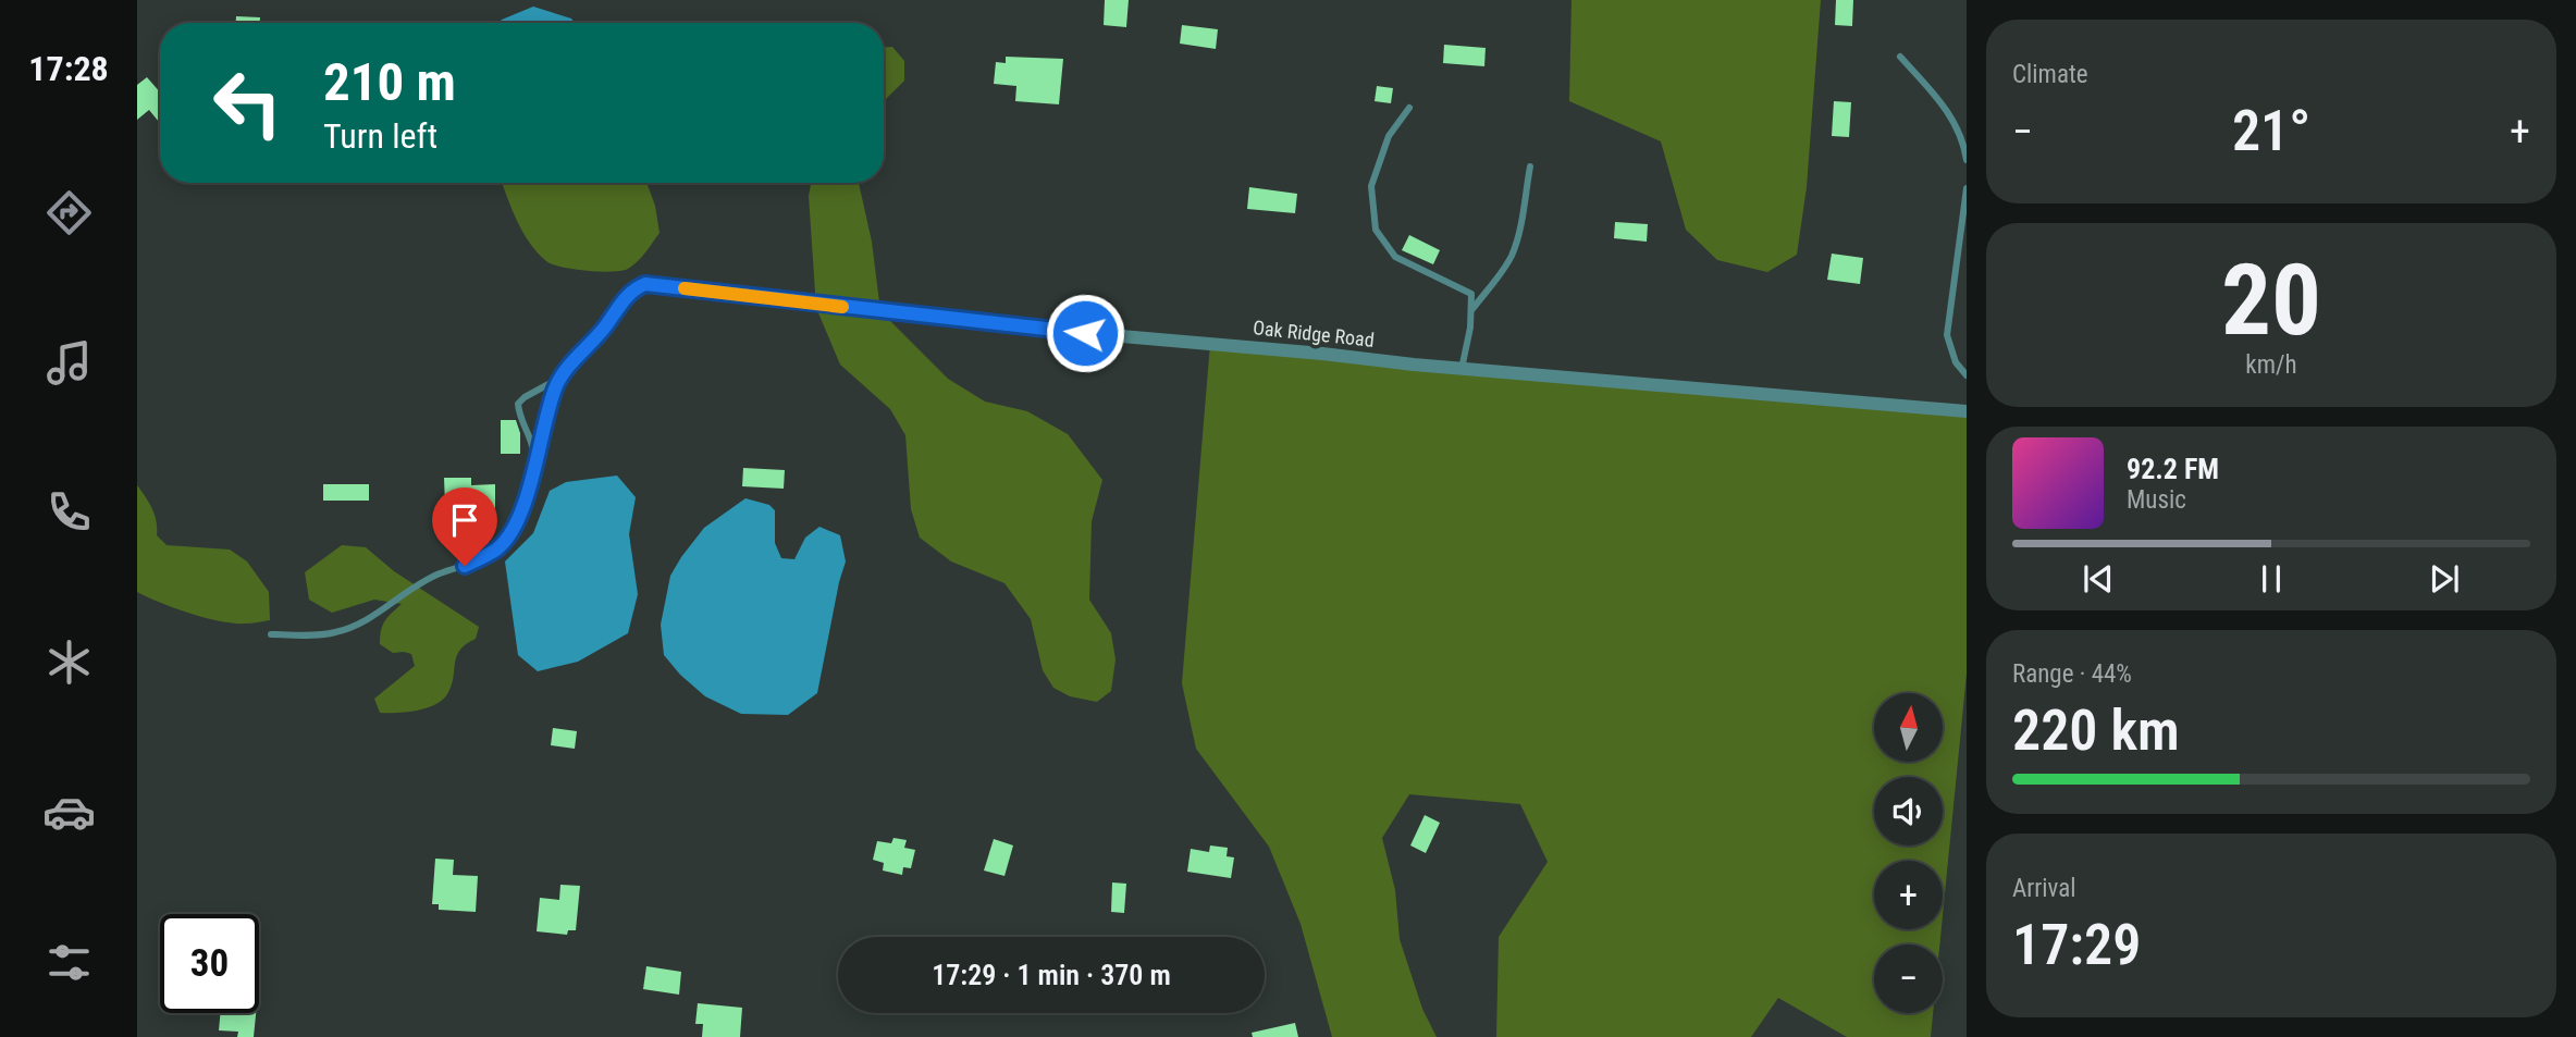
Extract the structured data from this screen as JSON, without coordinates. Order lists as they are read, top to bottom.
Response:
{
  "streets": {
    "street": ["Oak Ridge Road"]
  },
  "north": "top",
  "page": {
    "tabs": "17:28",
    "tile": [
      "Climate",
      ["20", "km/h"],
      ["Range · 44%", "220 km"],
      ["Arrival", "17:29"]
    ],
    "turn": ["210 m", "Turn left"],
    "heat": ["−", "21°", "+"],
    "song": ["92.2 FM", "Music"],
    "map_buttons": ["+", "−"],
    "limit": "30",
    "trip": "17:29 · 1 min · 370 m"
  }
}
